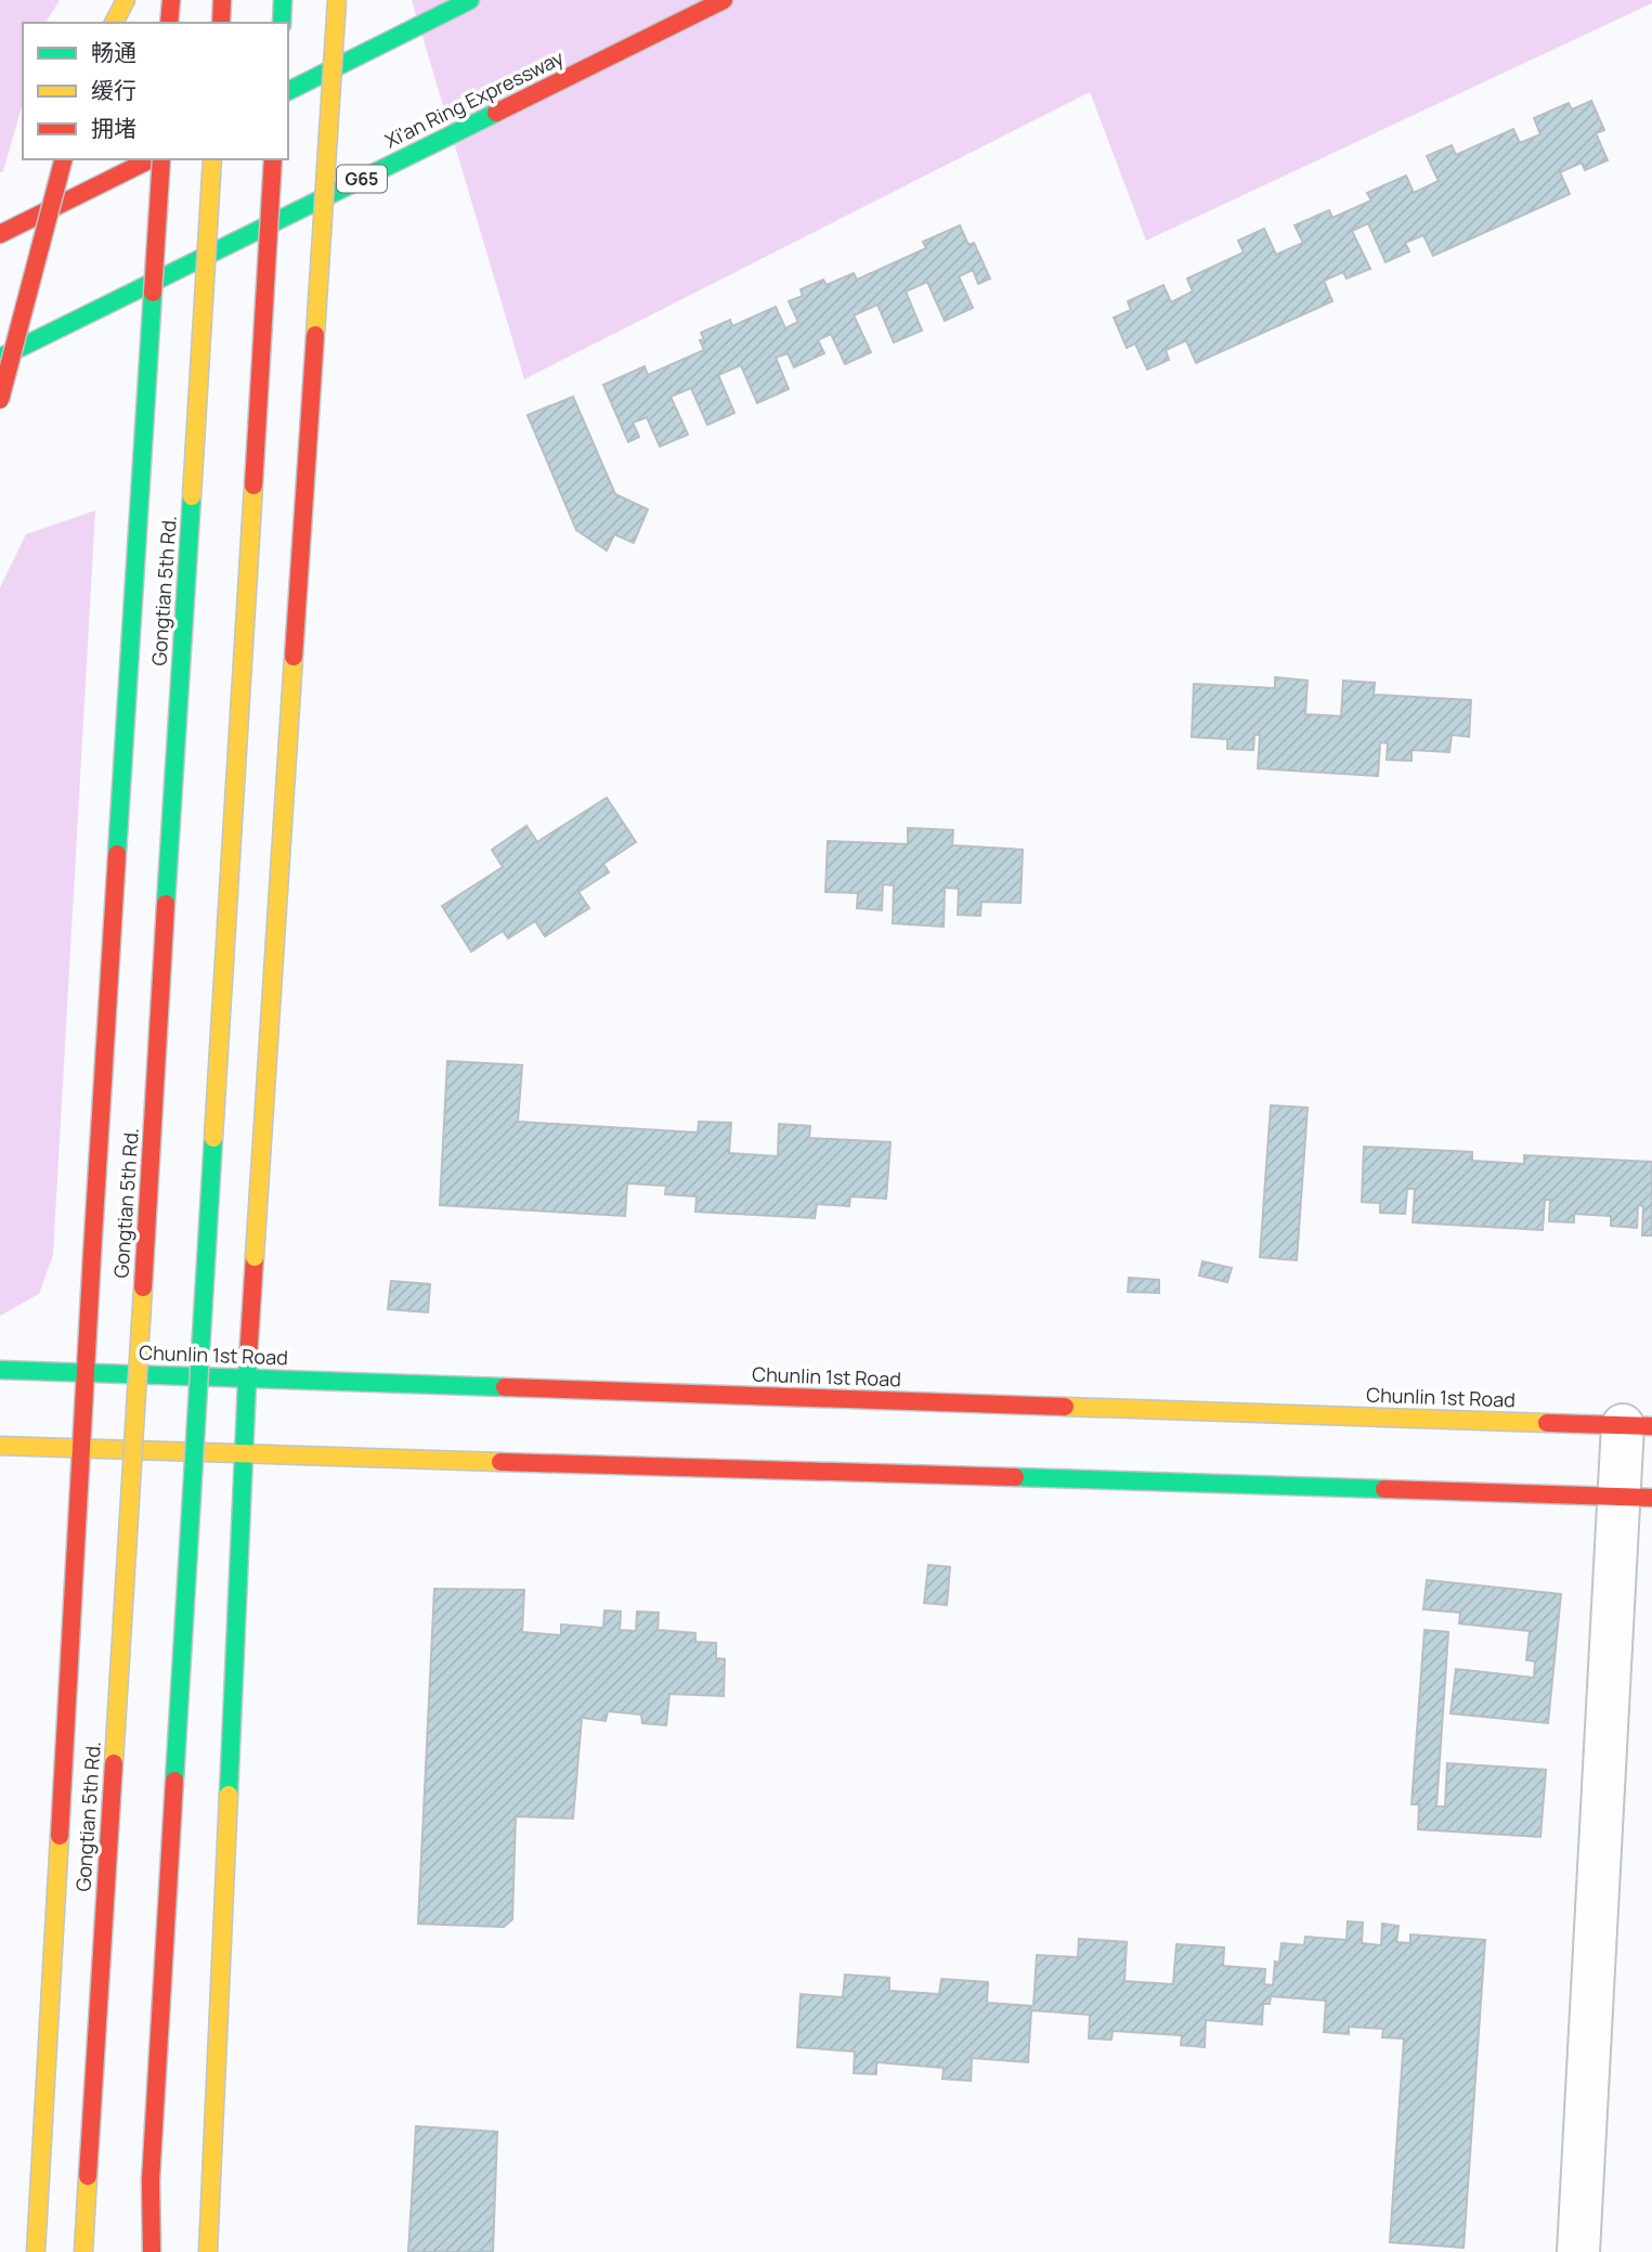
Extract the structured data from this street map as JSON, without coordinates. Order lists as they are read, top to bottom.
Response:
{
  "streets": {
    "main road": [
      "Xi'an Ring Expressway",
      "G65",
      "Gongtian 5th Rd.",
      "Chunlin 1st Road"
    ]
  },
  "legend": ["畅通", "缓行", "拥堵"]
}
